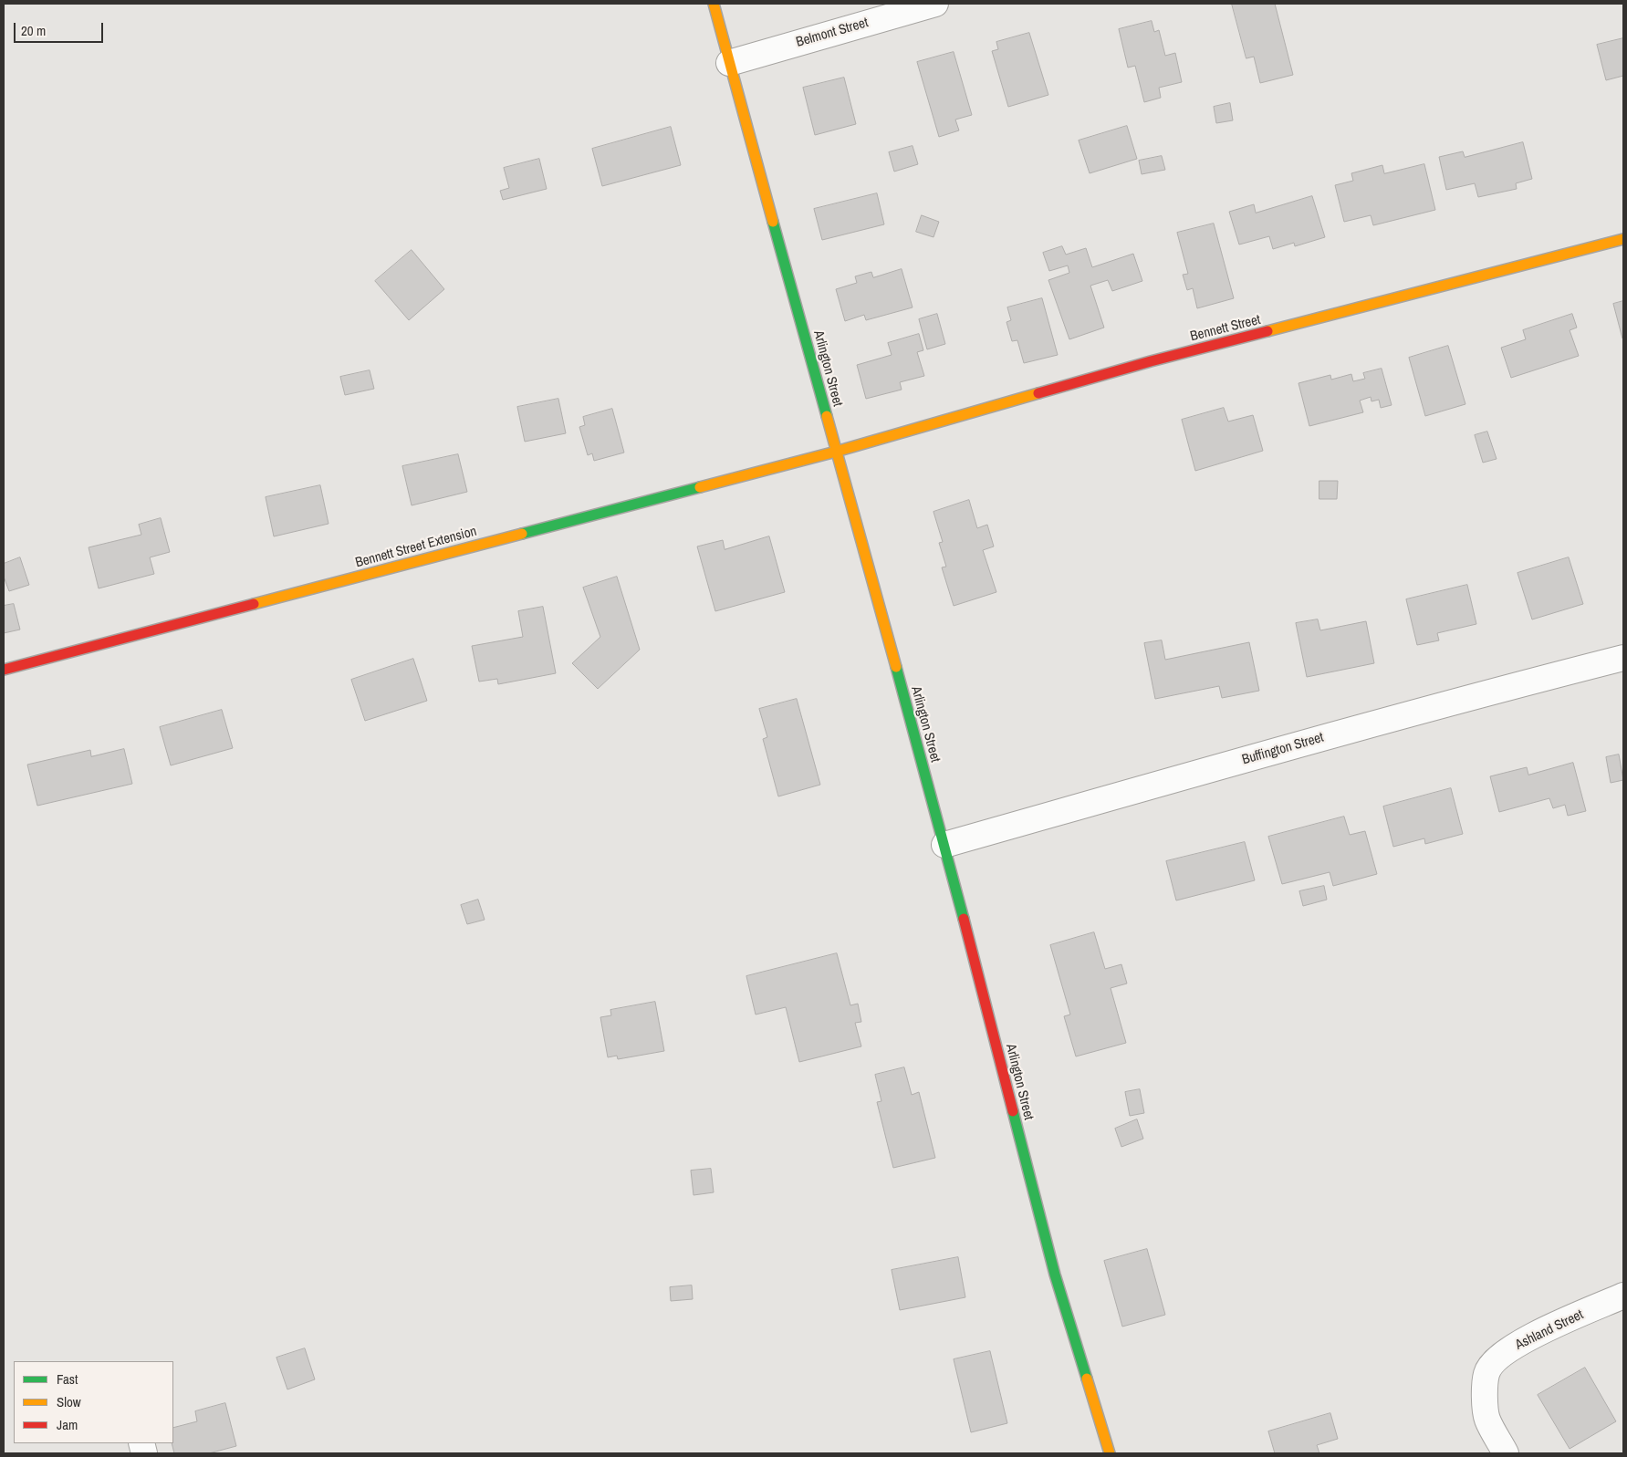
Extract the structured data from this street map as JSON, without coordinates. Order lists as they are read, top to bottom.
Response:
{
  "streets": {
    "street": [
      "Belmont Street",
      "Bennett Street",
      "Arlington Street",
      "Bennett Street Extension",
      "Buffington Street",
      "Ashland Street"
    ]
  },
  "crossings": [
    ["Belmont Street", "Arlington Street"],
    ["Bennett Street", "Arlington Street"],
    ["Bennett Street", "Bennett Street Extension"],
    ["Arlington Street", "Bennett Street Extension"],
    ["Arlington Street", "Buffington Street"]
  ],
  "legend": ["Fast", "Slow", "Jam"],
  "scale_bar": "20 m"
}
